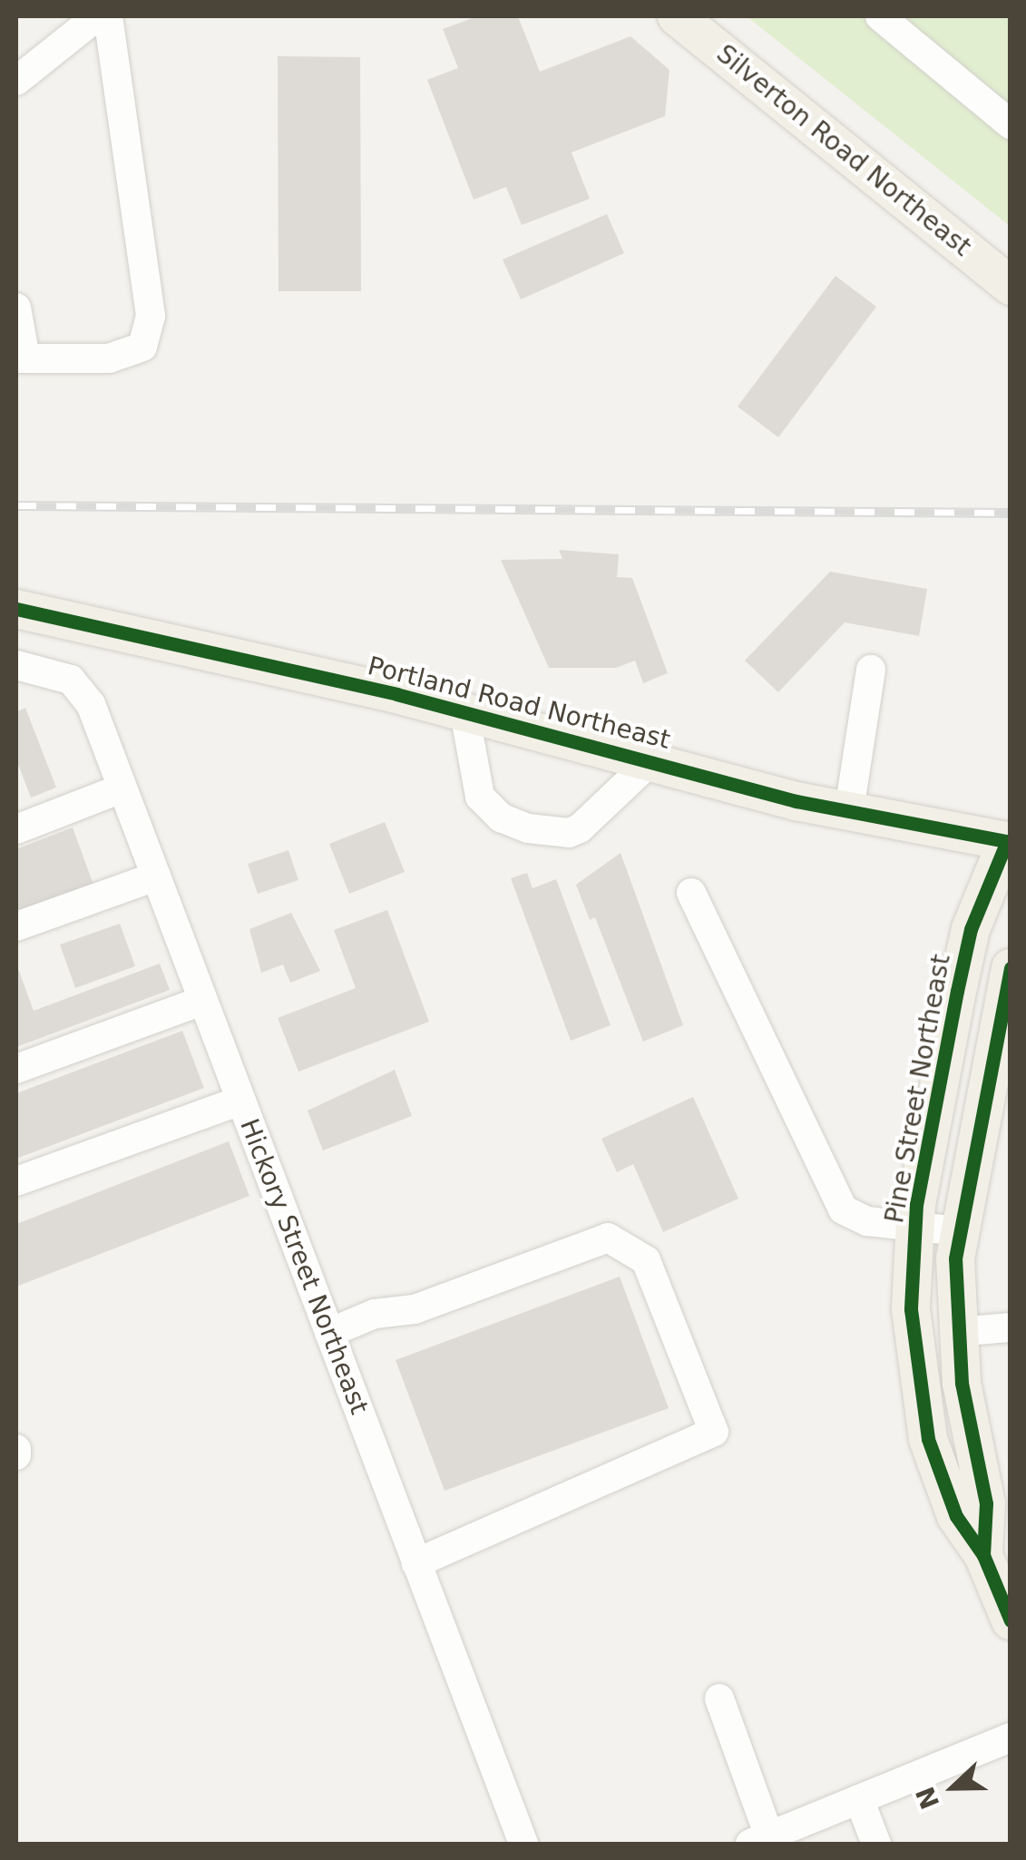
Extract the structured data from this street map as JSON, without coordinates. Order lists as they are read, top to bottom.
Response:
{
  "streets": {
    "main road": ["Silverton Road Northeast", "Portland Road Northeast", "Pine Street Northeast"],
    "street": ["Hickory Street Northeast"]
  },
  "crossings": [
    ["Portland Road Northeast", "Pine Street Northeast"]
  ],
  "north": "left"
}
